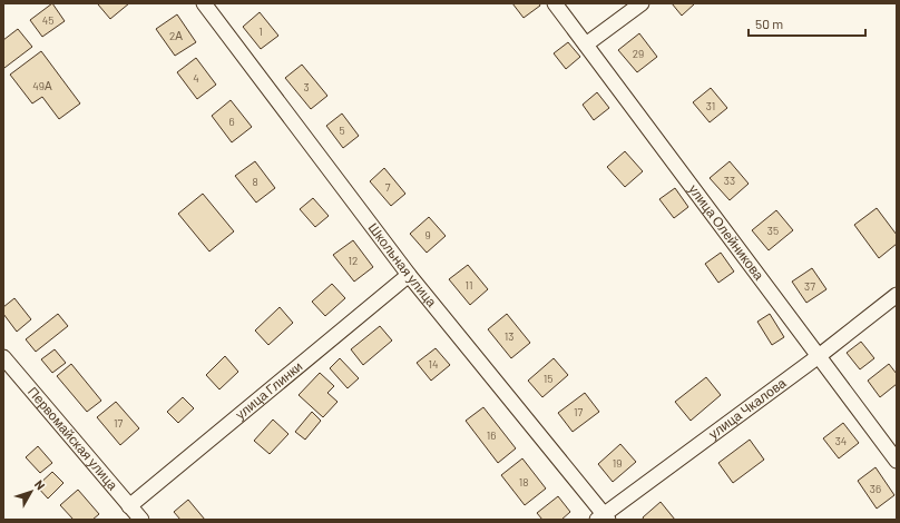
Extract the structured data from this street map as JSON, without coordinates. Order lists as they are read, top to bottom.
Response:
{
  "streets": {
    "street": [
      "улица Олейникова",
      "Школьная улица",
      "улица Глинки",
      "улица Чкалова",
      "Первомайская улица"
    ]
  },
  "crossings": [
    ["улица Олейникова", "улица Чкалова"],
    ["Школьная улица", "улица Глинки"],
    ["Школьная улица", "улица Чкалова"],
    ["улица Глинки", "Первомайская улица"]
  ],
  "house_numbers": [
    "45",
    "1",
    "2А",
    "29",
    "4",
    "49А",
    "3",
    "31",
    "6",
    "5",
    "33",
    "8",
    "7",
    "35",
    "9",
    "12",
    "11",
    "37",
    "13",
    "14",
    "15",
    "17",
    "17",
    "16",
    "34",
    "19",
    "18",
    "36"
  ],
  "scale_bar": "50 m",
  "north": "top right"
}
